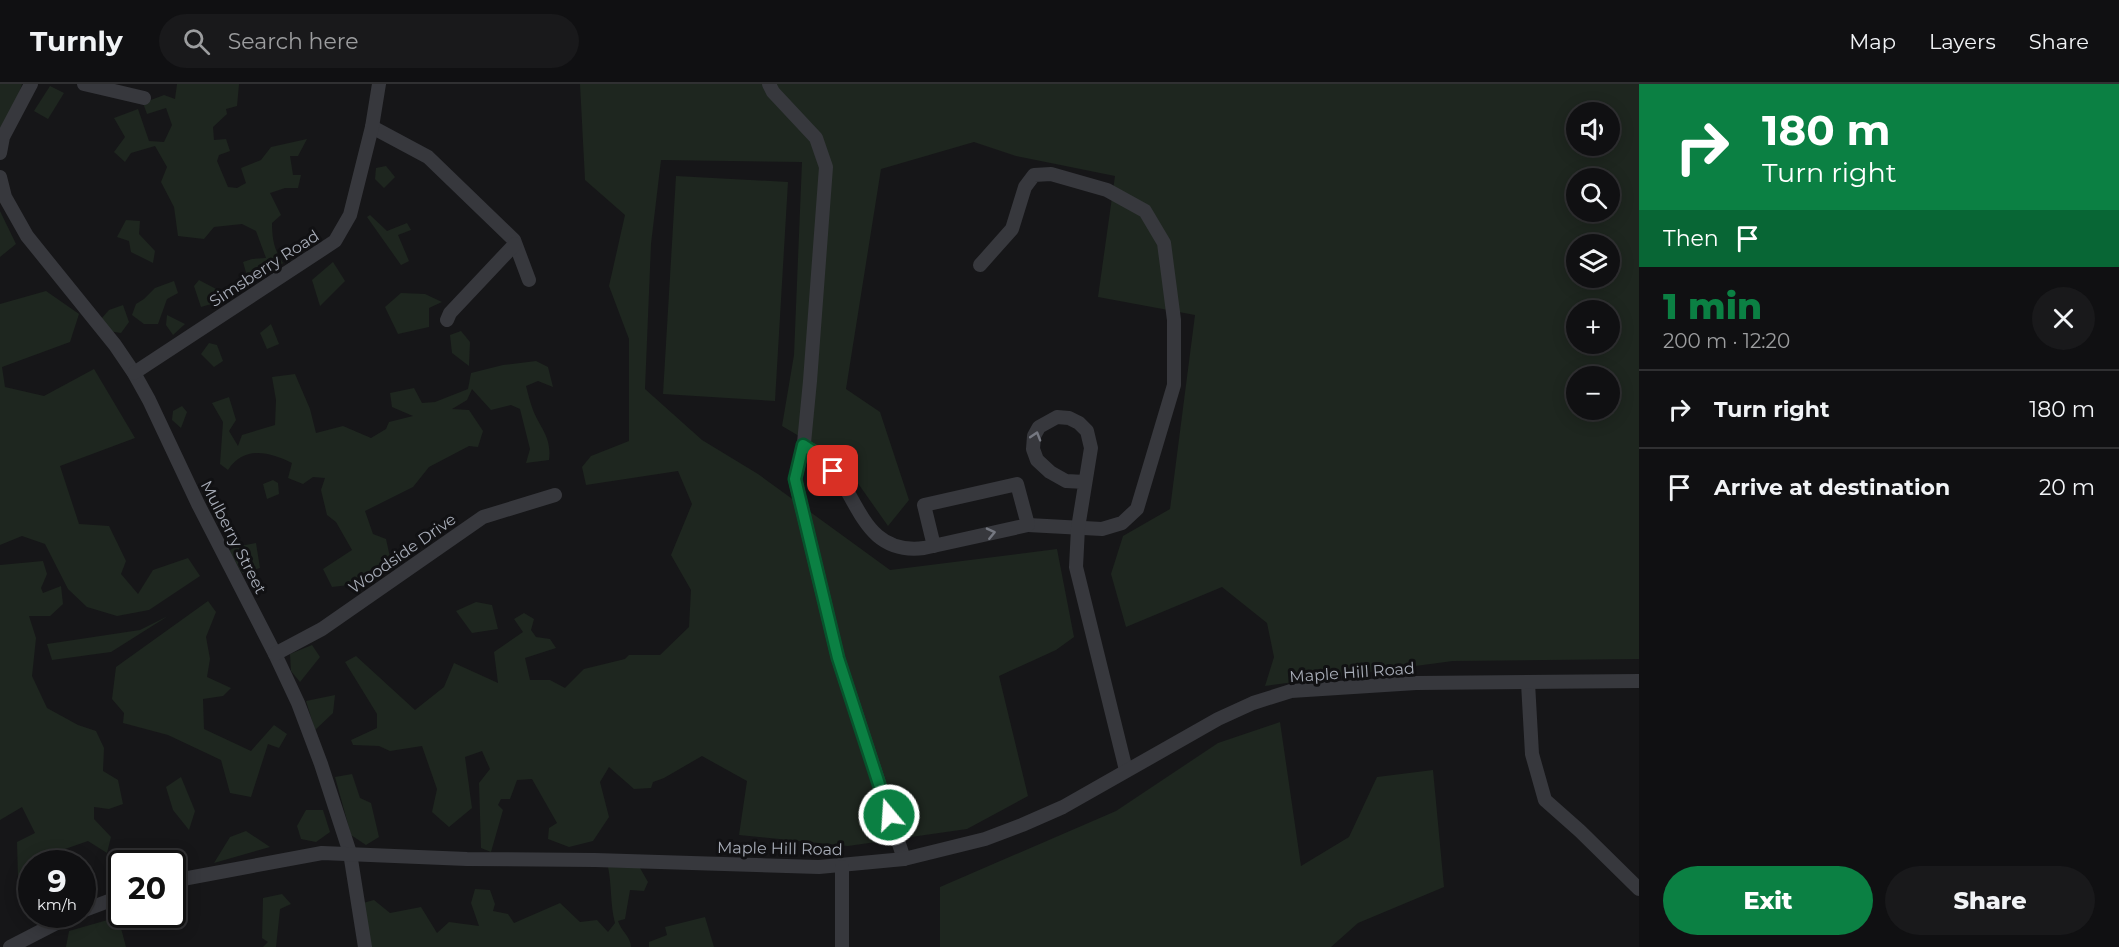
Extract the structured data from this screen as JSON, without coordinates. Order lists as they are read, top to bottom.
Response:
{
  "streets": {
    "street": [
      "Simsberry Road",
      "Mulberry Street",
      "Woodside Drive",
      "Maple Hill Road"
    ]
  },
  "crossings": [
    ["Simsberry Road", "Mulberry Street"],
    ["Mulberry Street", "Woodside Drive"],
    ["Mulberry Street", "Maple Hill Road"]
  ],
  "page": {
    "header": "Turnly",
    "search": "Search here",
    "nav": ["Map", "Layers", "Share"],
    "turn": ["180 m", "Turn right"],
    "map_buttons": ["+", "−"],
    "then": "Then",
    "heading": ["1 min", "200 m · 12:20"],
    "list": [
      {
        "name": "Turn right",
        "value": "180 m"
      },
      {
        "name": "Arrive at destination",
        "value": "20 m"
      }
    ],
    "speed": "9 km/h",
    "limit": "20",
    "buttons": ["Exit", "Share"]
  }
}
